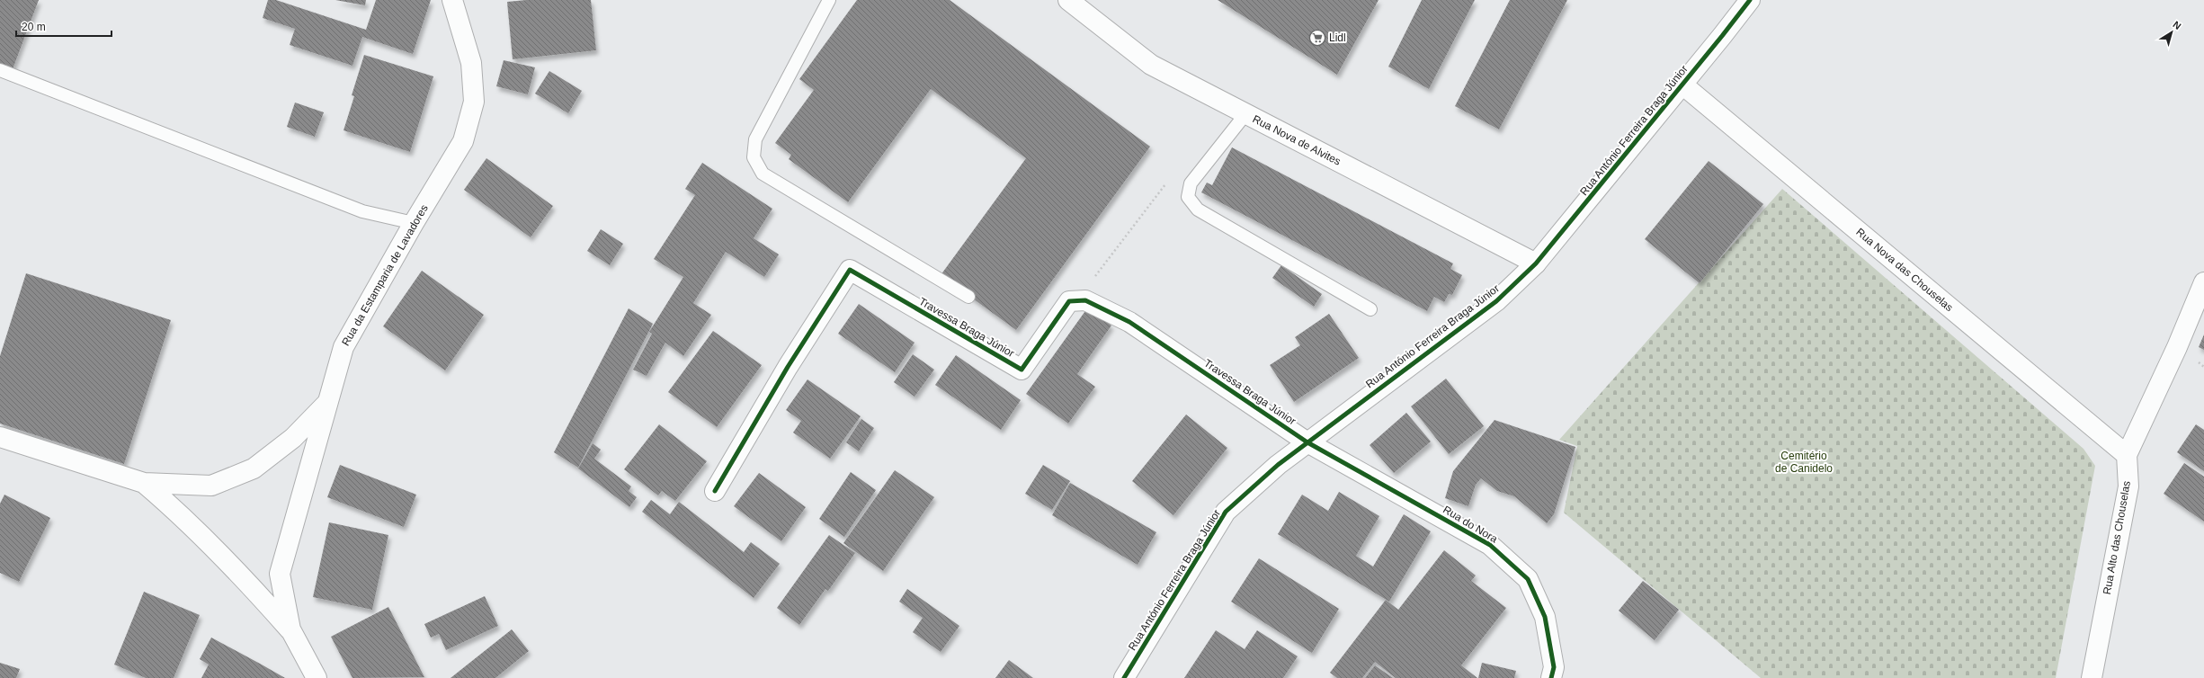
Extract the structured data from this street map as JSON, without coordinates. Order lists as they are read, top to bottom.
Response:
{
  "streets": {
    "street": [
      "Rua António Ferreira Braga Júnior",
      "Rua Nova de Alvites",
      "Rua Nova das Chouselas",
      "Rua da Estamparia de Lavadores",
      "Travessa Braga Júnior",
      "Rua do Nora",
      "Rua Alto das Chouselas"
    ]
  },
  "crossings": [
    ["Rua António Ferreira Braga Júnior", "Rua Nova de Alvites"],
    ["Rua António Ferreira Braga Júnior", "Rua Nova das Chouselas"],
    ["Rua António Ferreira Braga Júnior", "Travessa Braga Júnior"],
    ["Rua António Ferreira Braga Júnior", "Rua do Nora"],
    ["Rua Nova das Chouselas", "Rua Alto das Chouselas"],
    ["Travessa Braga Júnior", "Rua do Nora"]
  ],
  "parks": ["Cemitério de Canidelo"],
  "places": {
    "supermarket": ["Lidl"]
  },
  "scale_bar": "20 m",
  "north": "top right"
}
